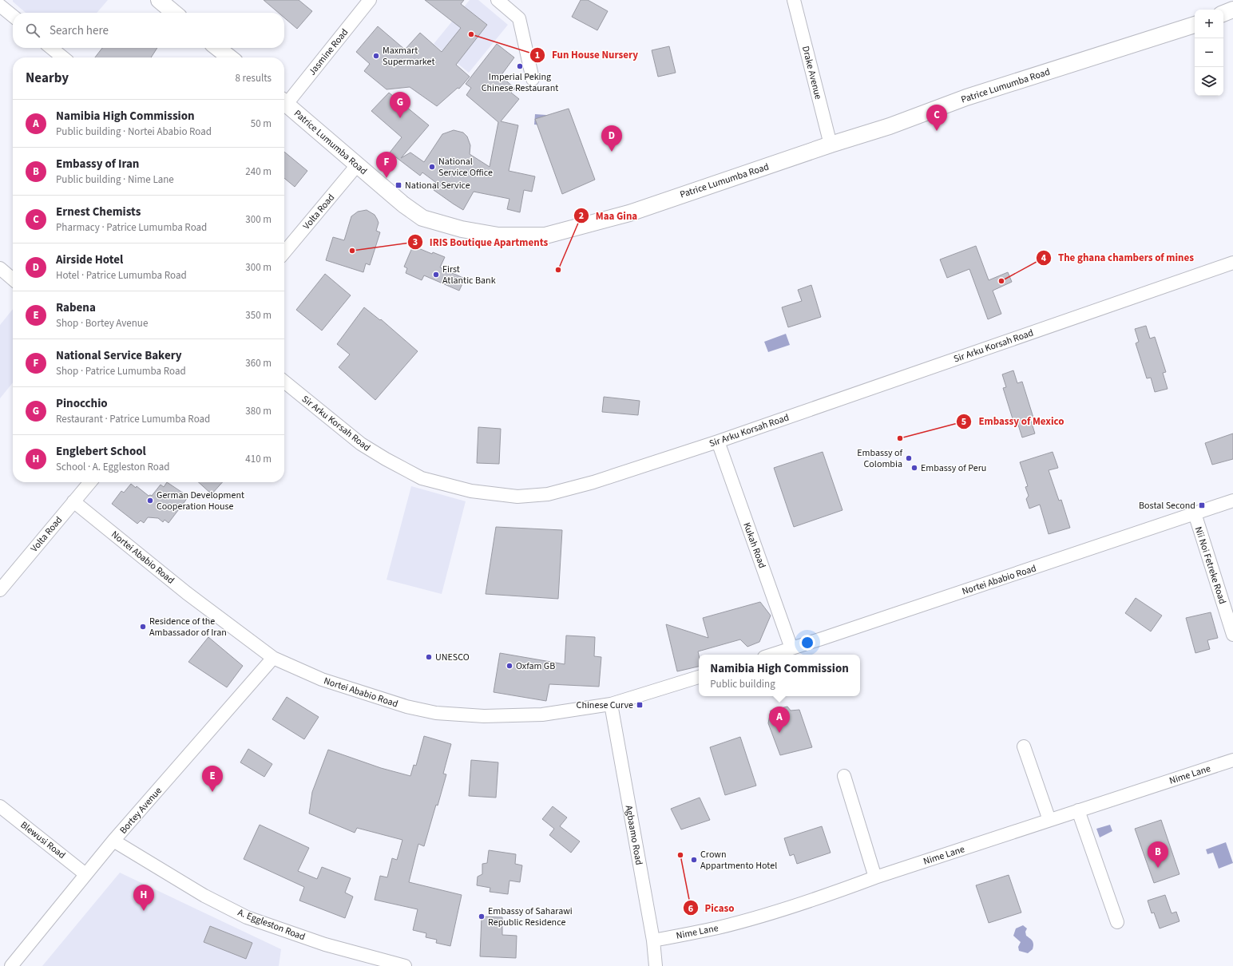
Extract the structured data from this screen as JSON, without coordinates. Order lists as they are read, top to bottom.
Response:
{
  "streets": {
    "street": [
      "Jasmine Road",
      "Drake Avenue",
      "Patrice Lumumba Road",
      "Volta Road",
      "Sir Arku Korsah Road",
      "Kukah Road",
      "Nortei Ababio Road",
      "Nii Noi Fetreke Road",
      "Nime Lane",
      "Bortey Avenue",
      "Agbaamo Road",
      "Blewusi Road",
      "A. Eggleston Road"
    ]
  },
  "crossings": [
    ["Drake Avenue", "Patrice Lumumba Road"],
    ["Patrice Lumumba Road", "Volta Road"],
    ["Volta Road", "Nortei Ababio Road"],
    ["Sir Arku Korsah Road", "Kukah Road"],
    ["Kukah Road", "Nortei Ababio Road"],
    ["Nortei Ababio Road", "Nii Noi Fetreke Road"],
    ["Nortei Ababio Road", "Bortey Avenue"],
    ["Nortei Ababio Road", "Agbaamo Road"],
    ["Nime Lane", "Agbaamo Road"],
    ["Bortey Avenue", "Blewusi Road"],
    ["Bortey Avenue", "A. Eggleston Road"]
  ],
  "places": {
    "other": [
      "Fun House Nursery",
      "Maxmart Supermarket",
      "Imperial Peking Chinese Restaurant",
      "National Service Office",
      "IRIS Boutique Apartments",
      "Maa Gina",
      "First Atlantic Bank",
      "The ghana chambers of mines",
      "Embassy of Mexico",
      "Embassy of Colombia",
      "Embassy of Peru",
      "German Development Cooperation House",
      "Residence of the Ambassador of Iran",
      "UNESCO",
      "Oxfam GB",
      "Picaso",
      "Crown Appartmento Hotel",
      "Embassy of Saharawi Republic Residence"
    ],
    "transit": ["National Service", "Bostal Second", "Chinese Curve"]
  },
  "page": {
    "map_buttons": ["+", "−"],
    "search": "Search here",
    "heading": ["Nearby", "8 results"],
    "pins": [
      "G",
      "C",
      "D",
      "F",
      "A",
      "E",
      "B",
      "H"
    ],
    "list": [
      {
        "mark": "A",
        "name": "Namibia High Commission",
        "note": "Public building · Nortei Ababio Road",
        "value": "50 m"
      },
      {
        "mark": "B",
        "name": "Embassy of Iran",
        "note": "Public building · Nime Lane",
        "value": "240 m"
      },
      {
        "mark": "C",
        "name": "Ernest Chemists",
        "note": "Pharmacy · Patrice Lumumba Road",
        "value": "300 m"
      },
      {
        "mark": "D",
        "name": "Airside Hotel",
        "note": "Hotel · Patrice Lumumba Road",
        "value": "300 m"
      },
      {
        "mark": "E",
        "name": "Rabena",
        "note": "Shop · Bortey Avenue",
        "value": "350 m"
      },
      {
        "mark": "F",
        "name": "National Service Bakery",
        "note": "Shop · Patrice Lumumba Road",
        "value": "360 m"
      },
      {
        "mark": "G",
        "name": "Pinocchio",
        "note": "Restaurant · Patrice Lumumba Road",
        "value": "380 m"
      },
      {
        "mark": "H",
        "name": "Englebert School",
        "note": "School · A. Eggleston Road",
        "value": "410 m"
      }
    ],
    "popup": ["Namibia High Commission", "Public building"]
  }
}
